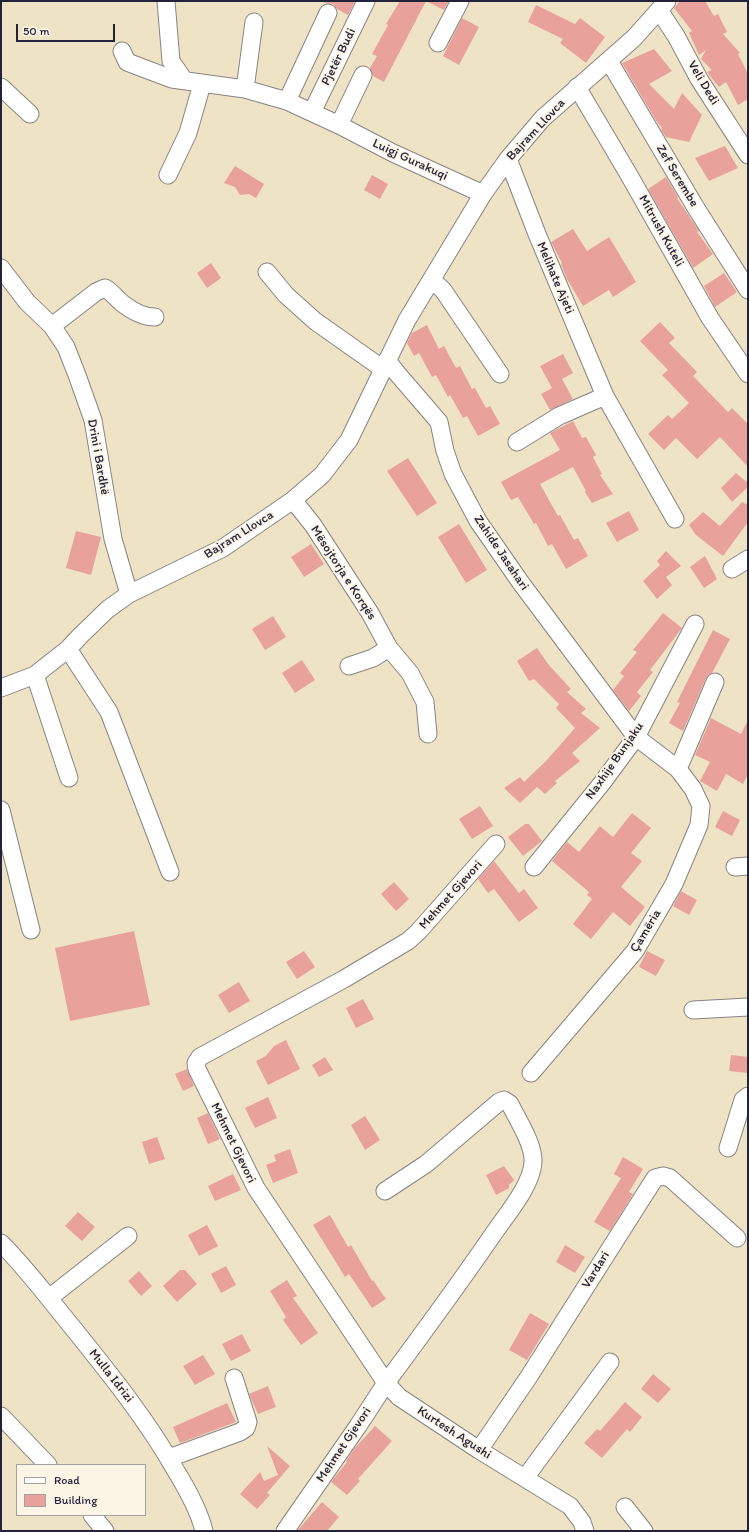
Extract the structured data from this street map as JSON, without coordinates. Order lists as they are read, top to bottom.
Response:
{
  "streets": {
    "street": [
      "Pjetër Budi",
      "Veli Dedi",
      "Bajram Llovca",
      "Luigj Gurakuqi",
      "Zef Serembe",
      "Mitrush Kuteli",
      "Melihate Ajeti",
      "Drini i Bardhë",
      "Zahide Jasahari",
      "Mësojtorja e Korqës",
      "Naxhije Bunjaku",
      "Mehmet Gjevori",
      "Çamëria",
      "Vardari",
      "Mulla Idrizi",
      "Kurtesh Agushi"
    ]
  },
  "crossings": [
    ["Pjetër Budi", "Luigj Gurakuqi"],
    ["Veli Dedi", "Bajram Llovca"],
    ["Bajram Llovca", "Luigj Gurakuqi"],
    ["Bajram Llovca", "Zef Serembe"],
    ["Bajram Llovca", "Mitrush Kuteli"],
    ["Bajram Llovca", "Melihate Ajeti"],
    ["Bajram Llovca", "Drini i Bardhë"],
    ["Bajram Llovca", "Zahide Jasahari"],
    ["Bajram Llovca", "Mësojtorja e Korqës"],
    ["Zahide Jasahari", "Naxhije Bunjaku"],
    ["Zahide Jasahari", "Çamëria"],
    ["Naxhije Bunjaku", "Çamëria"],
    ["Mehmet Gjevori", "Kurtesh Agushi"],
    ["Vardari", "Kurtesh Agushi"]
  ],
  "legend": ["Road", "Building"],
  "scale_bar": "50 m"
}
